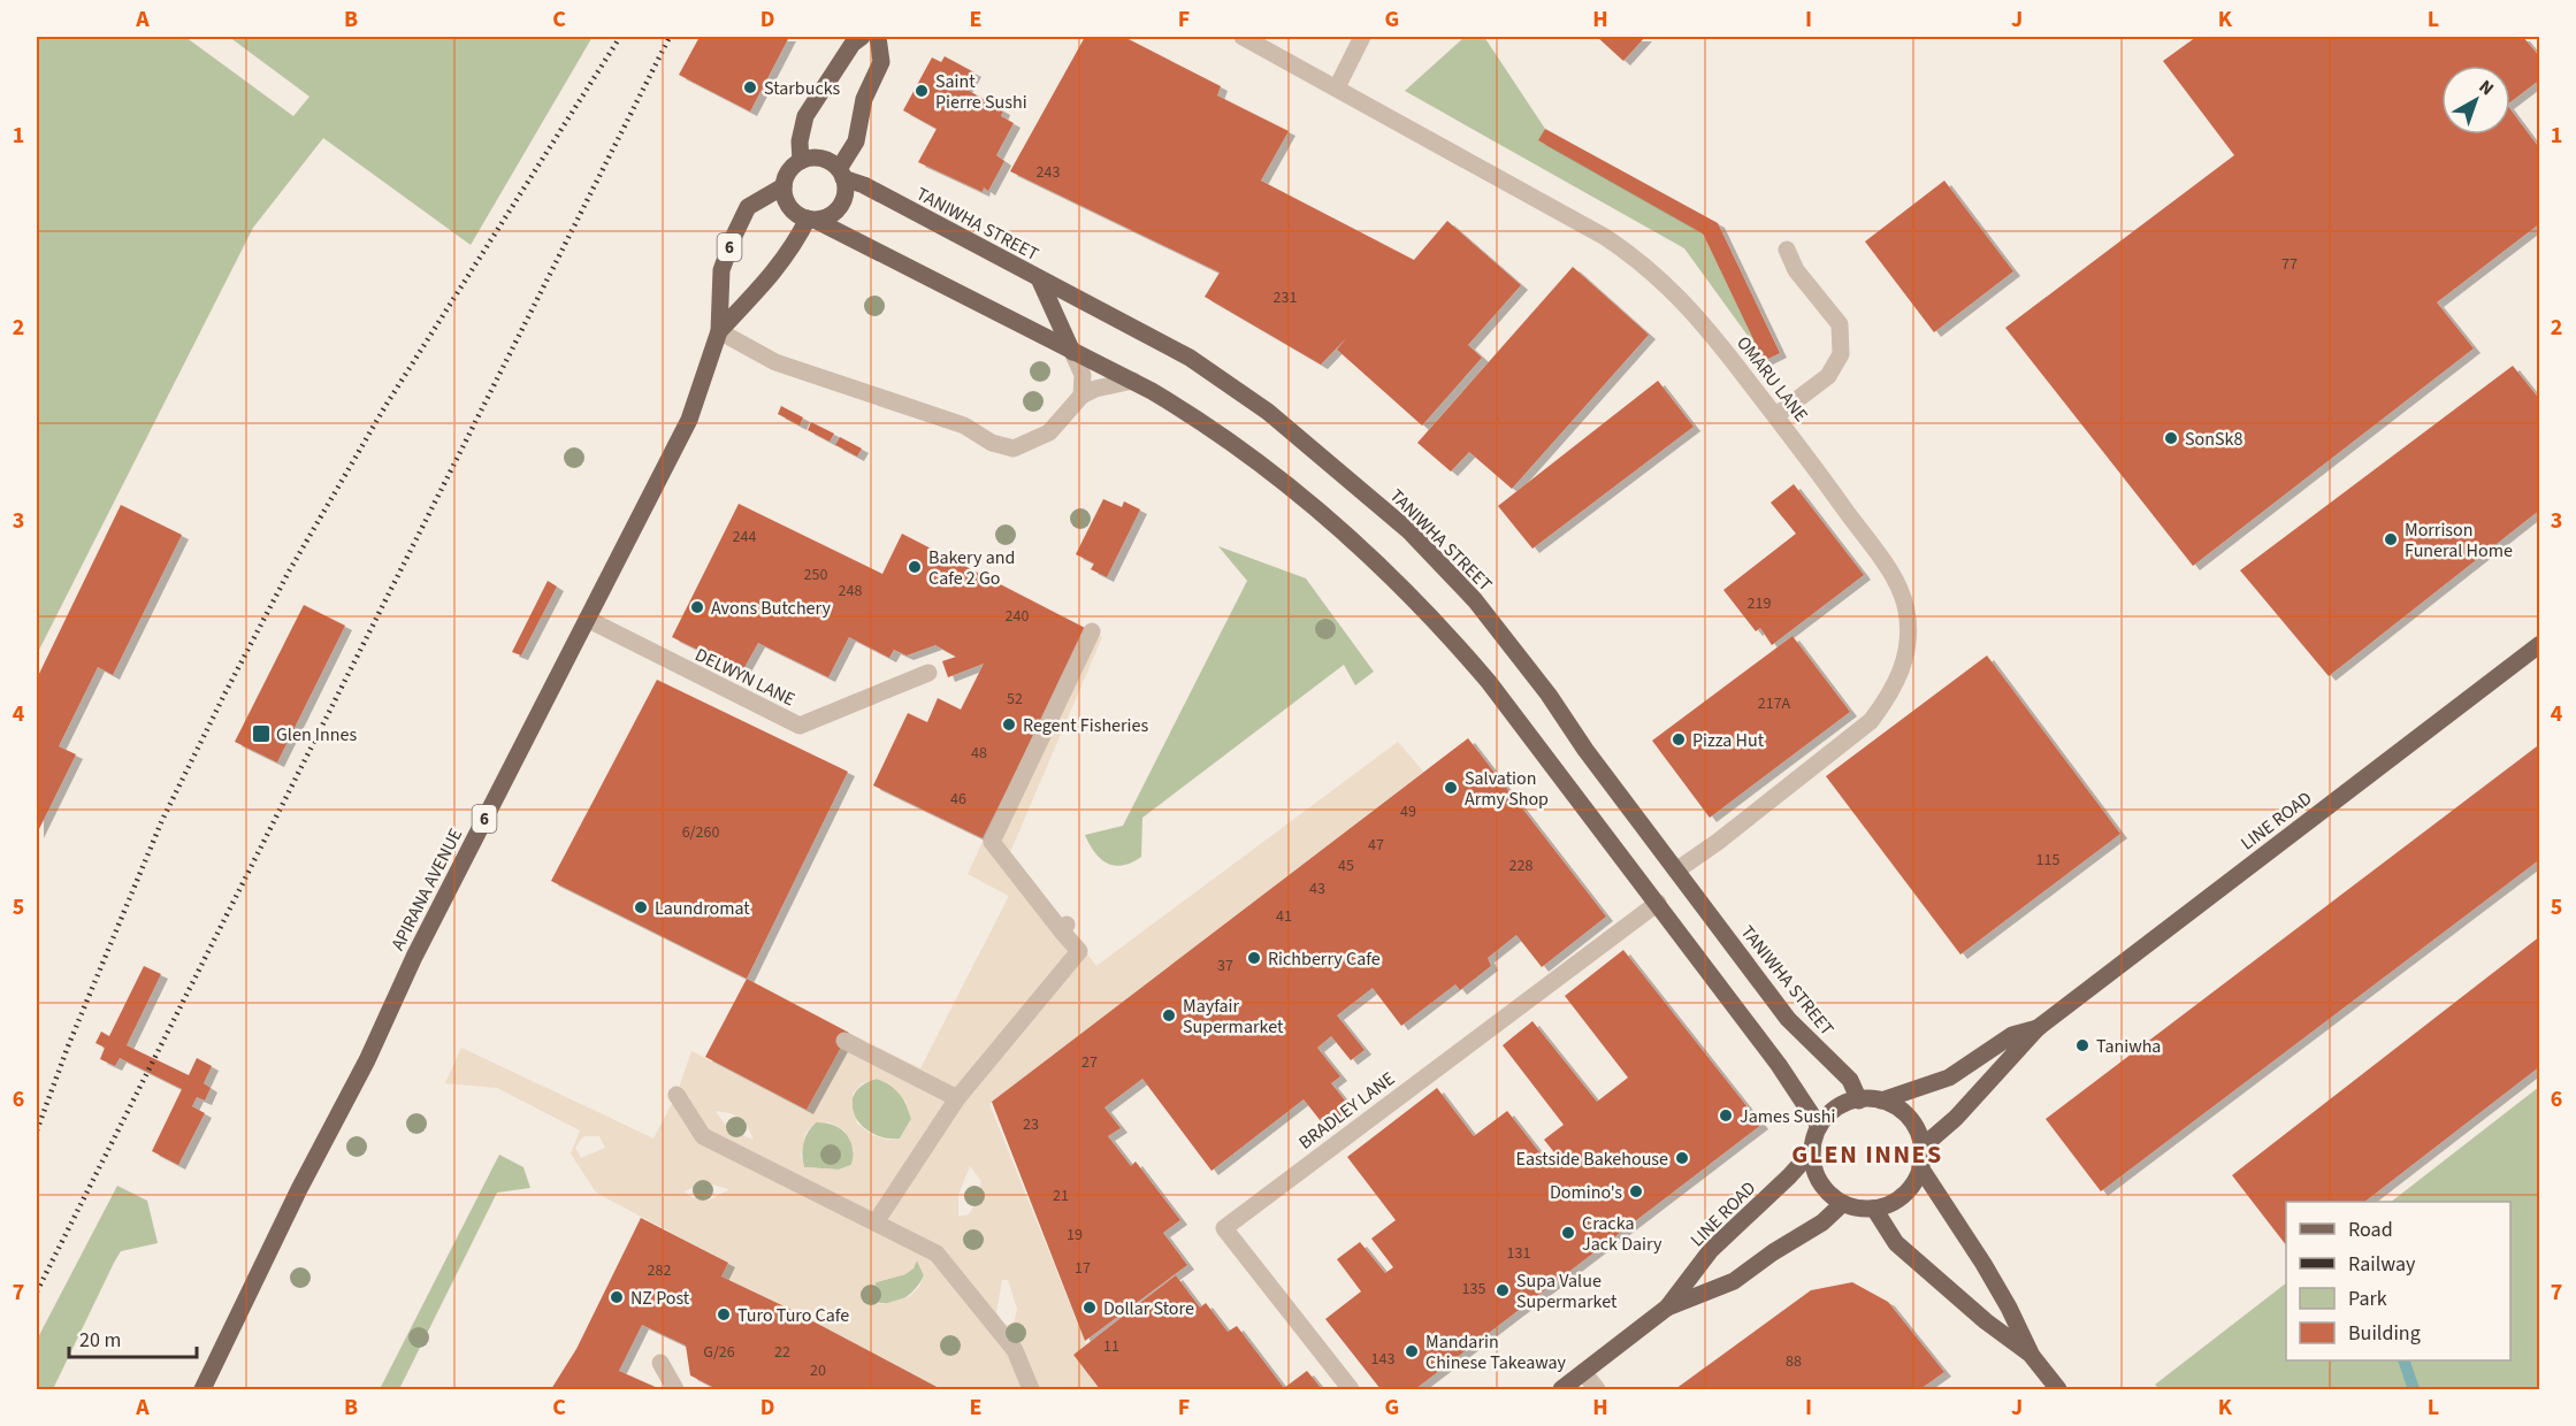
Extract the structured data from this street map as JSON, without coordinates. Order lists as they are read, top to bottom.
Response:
{
  "streets": {
    "main road": [
      "TANIWHA STREET",
      "6",
      "LINE ROAD",
      "APIRANA AVENUE"
    ],
    "street": ["OMARU LANE", "DELWYN LANE", "BRADLEY LANE"]
  },
  "crossings": [
    ["TANIWHA STREET", "6"],
    ["TANIWHA STREET", "OMARU LANE"],
    ["TANIWHA STREET", "LINE ROAD"],
    ["TANIWHA STREET", "APIRANA AVENUE"],
    ["6", "APIRANA AVENUE"],
    ["DELWYN LANE", "APIRANA AVENUE"]
  ],
  "districts": ["GLEN INNES"],
  "places": {
    "other": [
      "Starbucks",
      "Saint Pierre Sushi",
      "SonSk8",
      "Morrison Funeral Home",
      "Bakery and Cafe 2 Go",
      "Avons Butchery",
      "Regent Fisheries",
      "Pizza Hut",
      "Salvation Army Shop",
      "Laundromat",
      "Richberry Cafe",
      "Mayfair Supermarket",
      "Taniwha",
      "James Sushi",
      "Eastside Bakehouse",
      "Domino's",
      "Cracka Jack Dairy",
      "Supa Value Supermarket",
      "NZ Post",
      "Dollar Store",
      "Turo Turo Cafe",
      "Mandarin Chinese Takeaway"
    ],
    "transit": ["Glen Innes"]
  },
  "house_numbers": [
    "243",
    "77",
    "231",
    "244",
    "250",
    "248",
    "219",
    "240",
    "52",
    "217A",
    "48",
    "46",
    "49",
    "6/260",
    "47",
    "115",
    "45",
    "228",
    "43",
    "41",
    "37",
    "27",
    "23",
    "21",
    "19",
    "131",
    "17",
    "282",
    "135",
    "11",
    "G/26",
    "22",
    "143",
    "88",
    "20"
  ],
  "legend": [
    "Road",
    "Railway",
    "Park",
    "Building"
  ],
  "scale_bar": "20 m",
  "north": "top right",
  "grid": {
    "columns": [
      "A",
      "B",
      "C",
      "D",
      "E",
      "F",
      "G",
      "H",
      "I",
      "J",
      "K",
      "L"
    ],
    "rows": [
      "1",
      "2",
      "3",
      "4",
      "5",
      "6",
      "7"
    ]
  }
}
